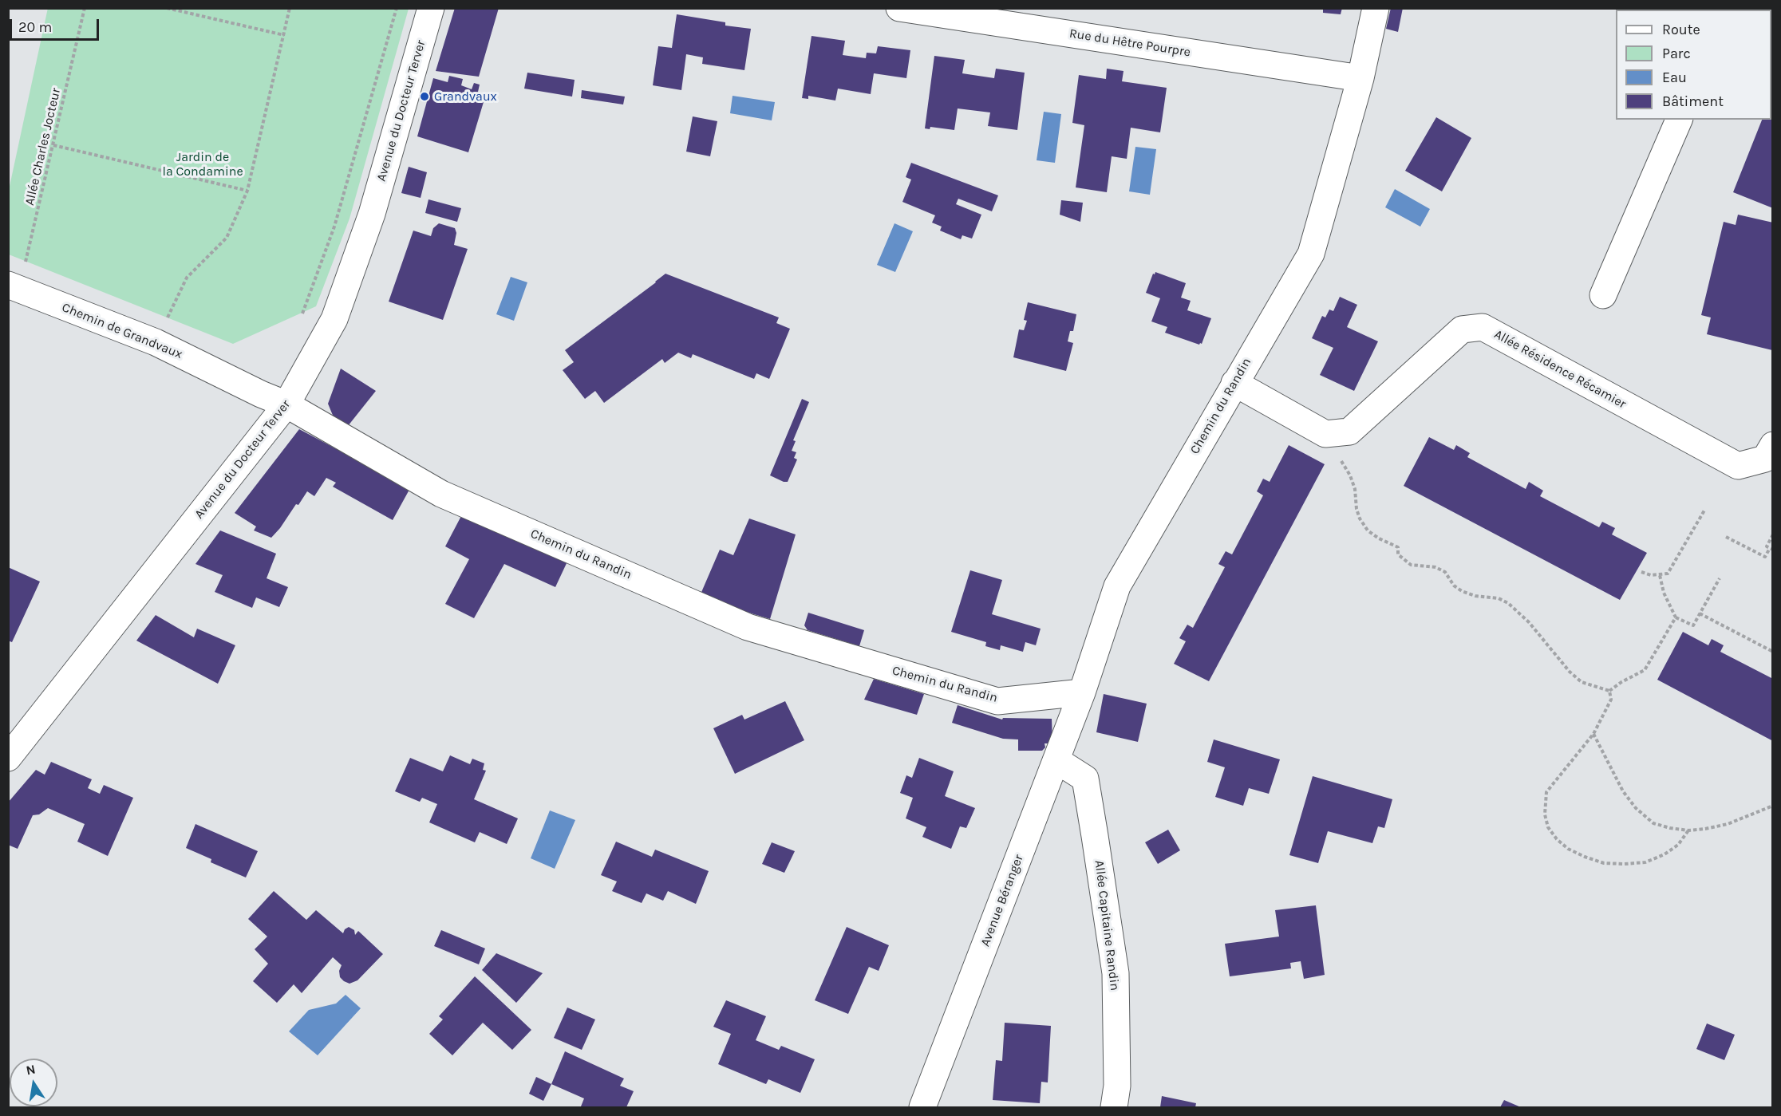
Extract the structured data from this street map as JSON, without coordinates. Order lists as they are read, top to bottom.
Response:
{
  "streets": {
    "street": [
      "Rue du Hêtre Pourpre",
      "Avenue du Docteur Terver",
      "Chemin de Grandvaux",
      "Allée Résidence Récamier",
      "Chemin du Randin",
      "Avenue Béranger",
      "Allée Capitaine Randin"
    ],
    "path": ["Allée Charles Jocteur"]
  },
  "crossings": [
    ["Rue du Hêtre Pourpre", "Chemin du Randin"],
    ["Avenue du Docteur Terver", "Chemin de Grandvaux"],
    ["Avenue du Docteur Terver", "Chemin du Randin"],
    ["Allée Charles Jocteur", "Chemin de Grandvaux"],
    ["Chemin de Grandvaux", "Chemin du Randin"],
    ["Chemin du Randin", "Avenue Béranger"],
    ["Avenue Béranger", "Allée Capitaine Randin"]
  ],
  "parks": ["Jardin de la Condamine"],
  "places": ["Grandvaux"],
  "legend": [
    "Route",
    "Parc",
    "Eau",
    "Bâtiment"
  ],
  "scale_bar": "20 m",
  "north": "top"
}
